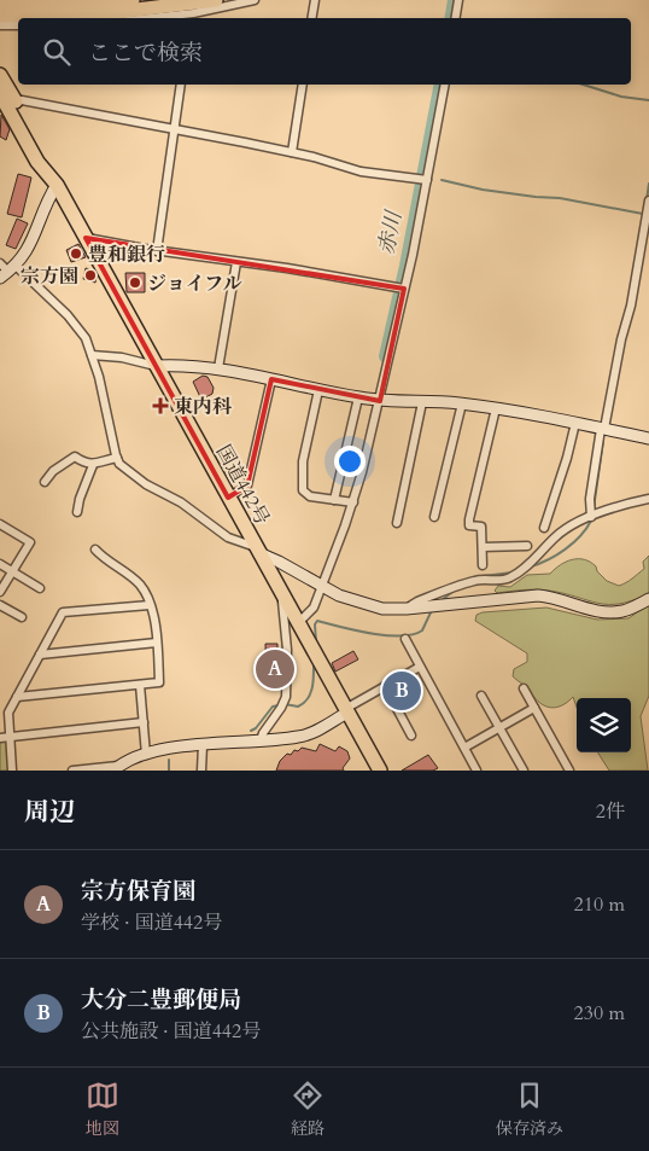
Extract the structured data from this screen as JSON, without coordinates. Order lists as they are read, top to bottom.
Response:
{
  "streets": {
    "highway": ["国道442号"]
  },
  "water": ["赤川"],
  "places": {
    "other": ["豊和銀行", "宗方園", "ジョイフル"],
    "health": ["東内科"]
  },
  "page": {
    "search": "ここで検索",
    "pins": ["A", "B"],
    "heading": ["周辺", "2件"],
    "list": [
      {
        "mark": "A",
        "name": "宗方保育園",
        "note": "学校 · 国道442号",
        "value": "210 m"
      },
      {
        "mark": "B",
        "name": "大分二豊郵便局",
        "note": "公共施設 · 国道442号",
        "value": "230 m"
      }
    ],
    "nav": ["地図", "経路", "保存済み"]
  }
}
